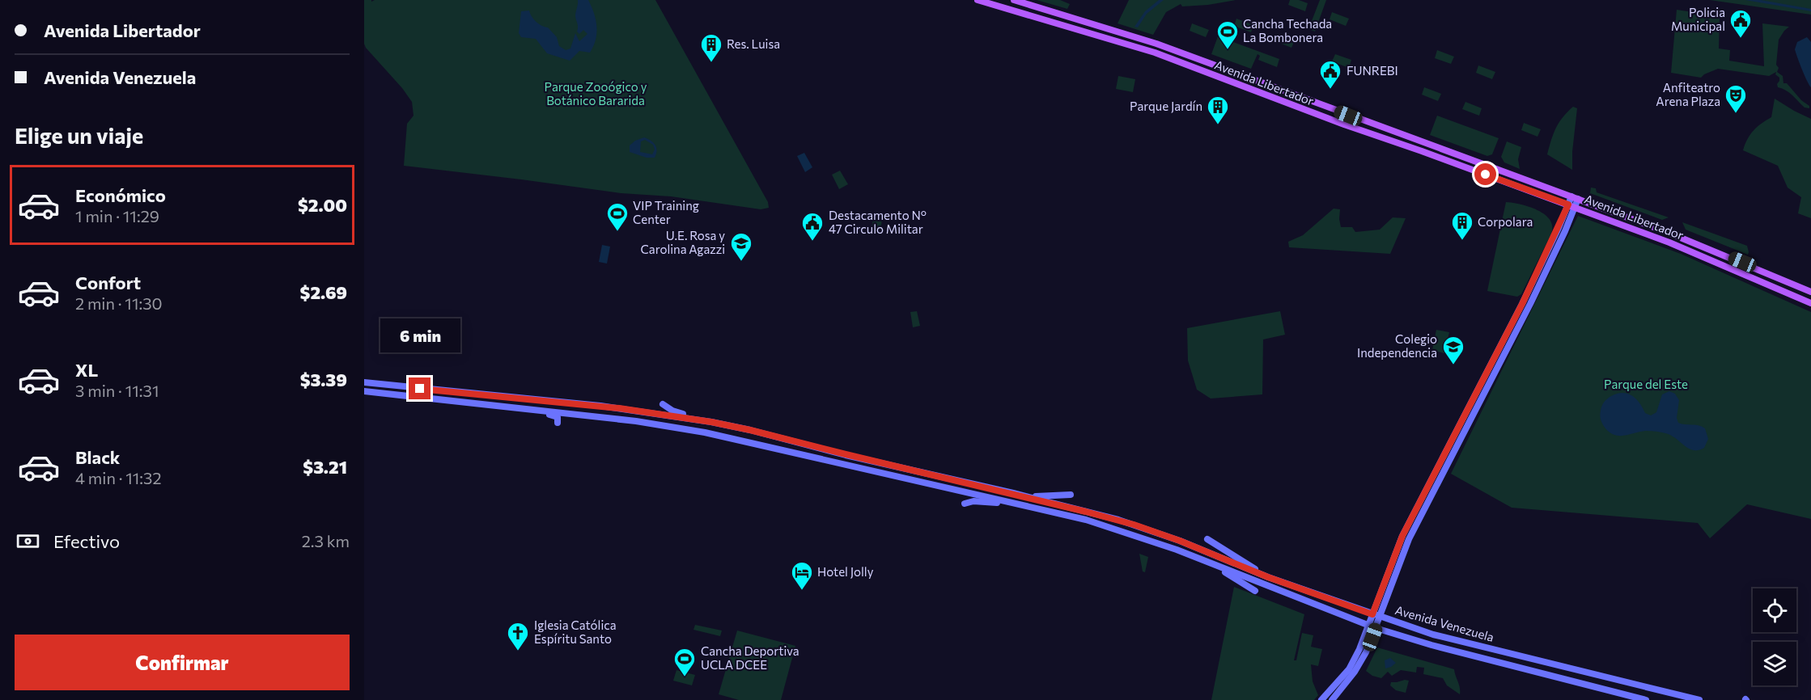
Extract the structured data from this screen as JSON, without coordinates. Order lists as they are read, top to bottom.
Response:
{
  "streets": {
    "main road": ["Avenida Libertador"],
    "street": ["Avenida Venezuela"]
  },
  "parks": ["Parque Zooógico y Botánico Bararida", "Parque del Este"],
  "places": {
    "public building": ["Policia Municipal", "FUNREBI", "Destacamento N° 47 Circulo Militar"],
    "sports": ["Cancha Techada La Bombonera", "VIP Training Center", "Cancha Deportiva UCLA DCEE"],
    "building": ["Res. Luisa", "Parque Jardín", "Corpolara"],
    "theatre": ["Anfiteatro Arena Plaza"],
    "school or university": ["U.E. Rosa y Carolina Agazzi", "Colegio Independencia"],
    "hotel": ["Hotel Jolly"],
    "church": ["Iglesia Católica Espíritu Santo"]
  },
  "page": {
    "banner": ["Avenida Libertador", "Avenida Venezuela"],
    "heading": "Elige un viaje",
    "list": [
      {
        "name": "Económico",
        "note": "1 min · 11:29",
        "value": "$2.00"
      },
      {
        "name": "Confort",
        "note": "2 min · 11:30",
        "value": "$2.69"
      },
      {
        "name": "XL",
        "note": "3 min · 11:31",
        "value": "$3.39"
      },
      {
        "name": "Black",
        "note": "4 min · 11:32",
        "value": "$3.21"
      }
    ],
    "bubble": "6 min",
    "pay": ["Efectivo", "2.3 km"],
    "buttons": "Confirmar"
  }
}
